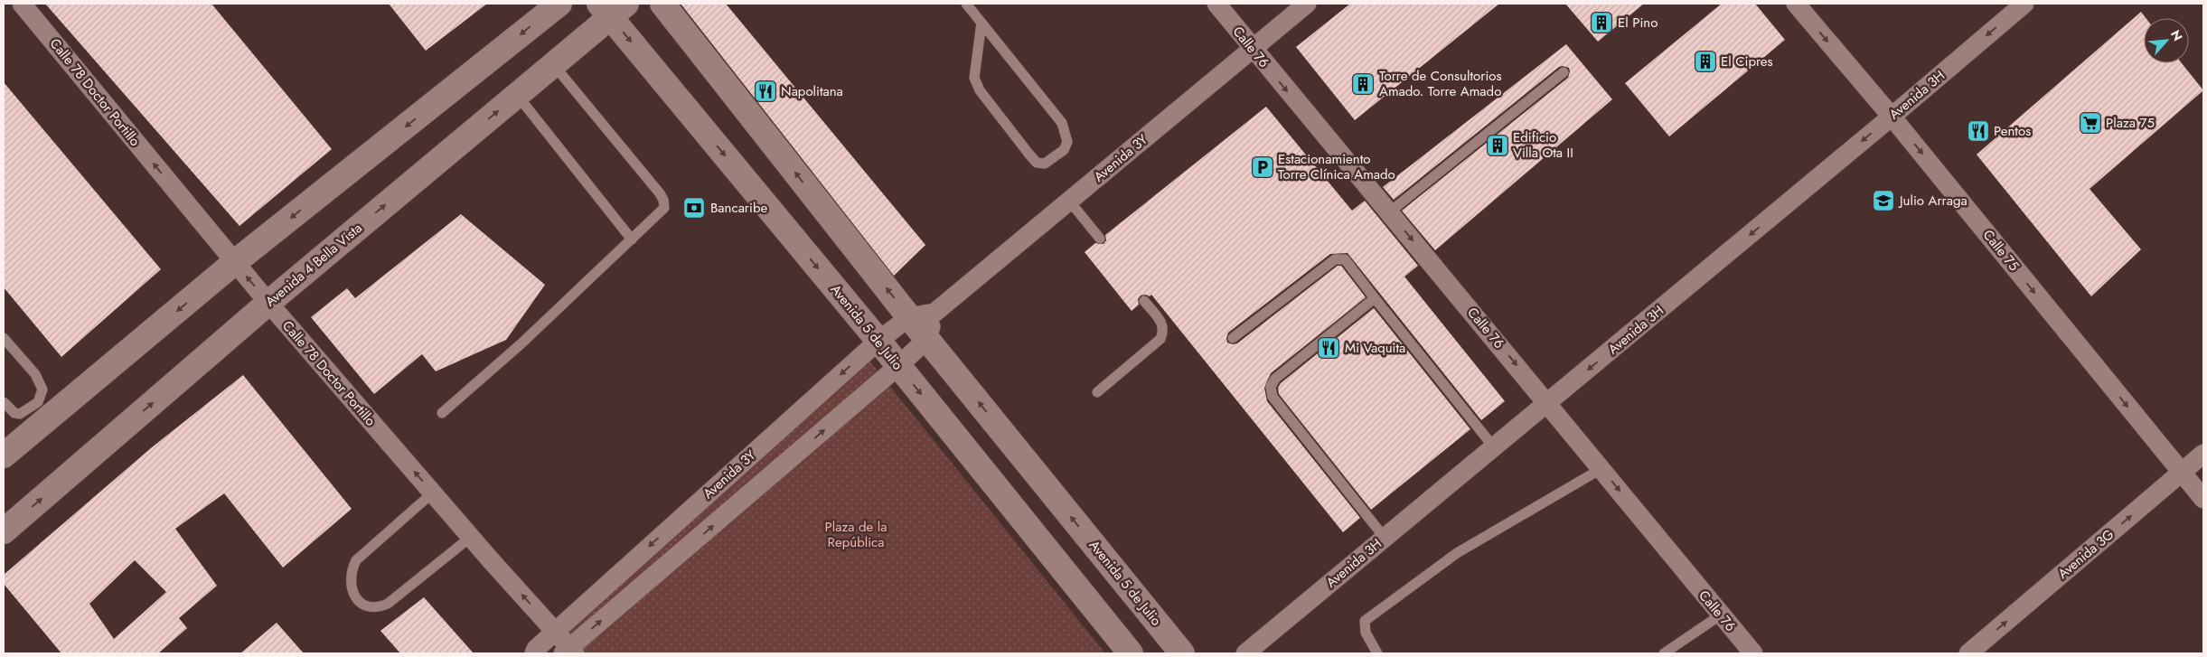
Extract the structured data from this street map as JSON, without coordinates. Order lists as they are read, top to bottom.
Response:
{
  "streets": {
    "main road": ["Avenida 4 Bella Vista", "Avenida 5 de Julio"],
    "street": [
      "Calle 76",
      "Calle 78 Doctor Portillo",
      "Avenida 3H",
      "Avenida 3Y",
      "Calle 75",
      "Avenida 3G"
    ]
  },
  "crossings": [
    ["Calle 76", "Avenida 3H"],
    ["Calle 76", "Avenida 3Y"],
    ["Calle 78 Doctor Portillo", "Avenida 3Y"],
    ["Calle 78 Doctor Portillo", "Avenida 4 Bella Vista"],
    ["Avenida 3H", "Calle 75"],
    ["Avenida 3Y", "Avenida 5 de Julio"],
    ["Calle 75", "Avenida 3G"],
    ["Avenida 4 Bella Vista", "Avenida 5 de Julio"]
  ],
  "one_way": [
    "Calle 76",
    "Calle 78 Doctor Portillo",
    "Avenida 3H",
    "Calle 75",
    "Avenida 3G"
  ],
  "parks": ["Plaza de la República"],
  "places": {
    "building": [
      "El Pino",
      "El Cipres",
      "Torre de Consultorios Amado. Torre Amado",
      "Edificio Villa Ota II"
    ],
    "restaurant": ["Napolitana", "Pentos", "Mi Vaquita"],
    "supermarket": ["Plaza 75"],
    "parking": ["Estacionamiento Torre Clínica Amado"],
    "school or university": ["Julio Arraga"],
    "bank": ["Bancaribe"]
  },
  "north": "top right"
}
